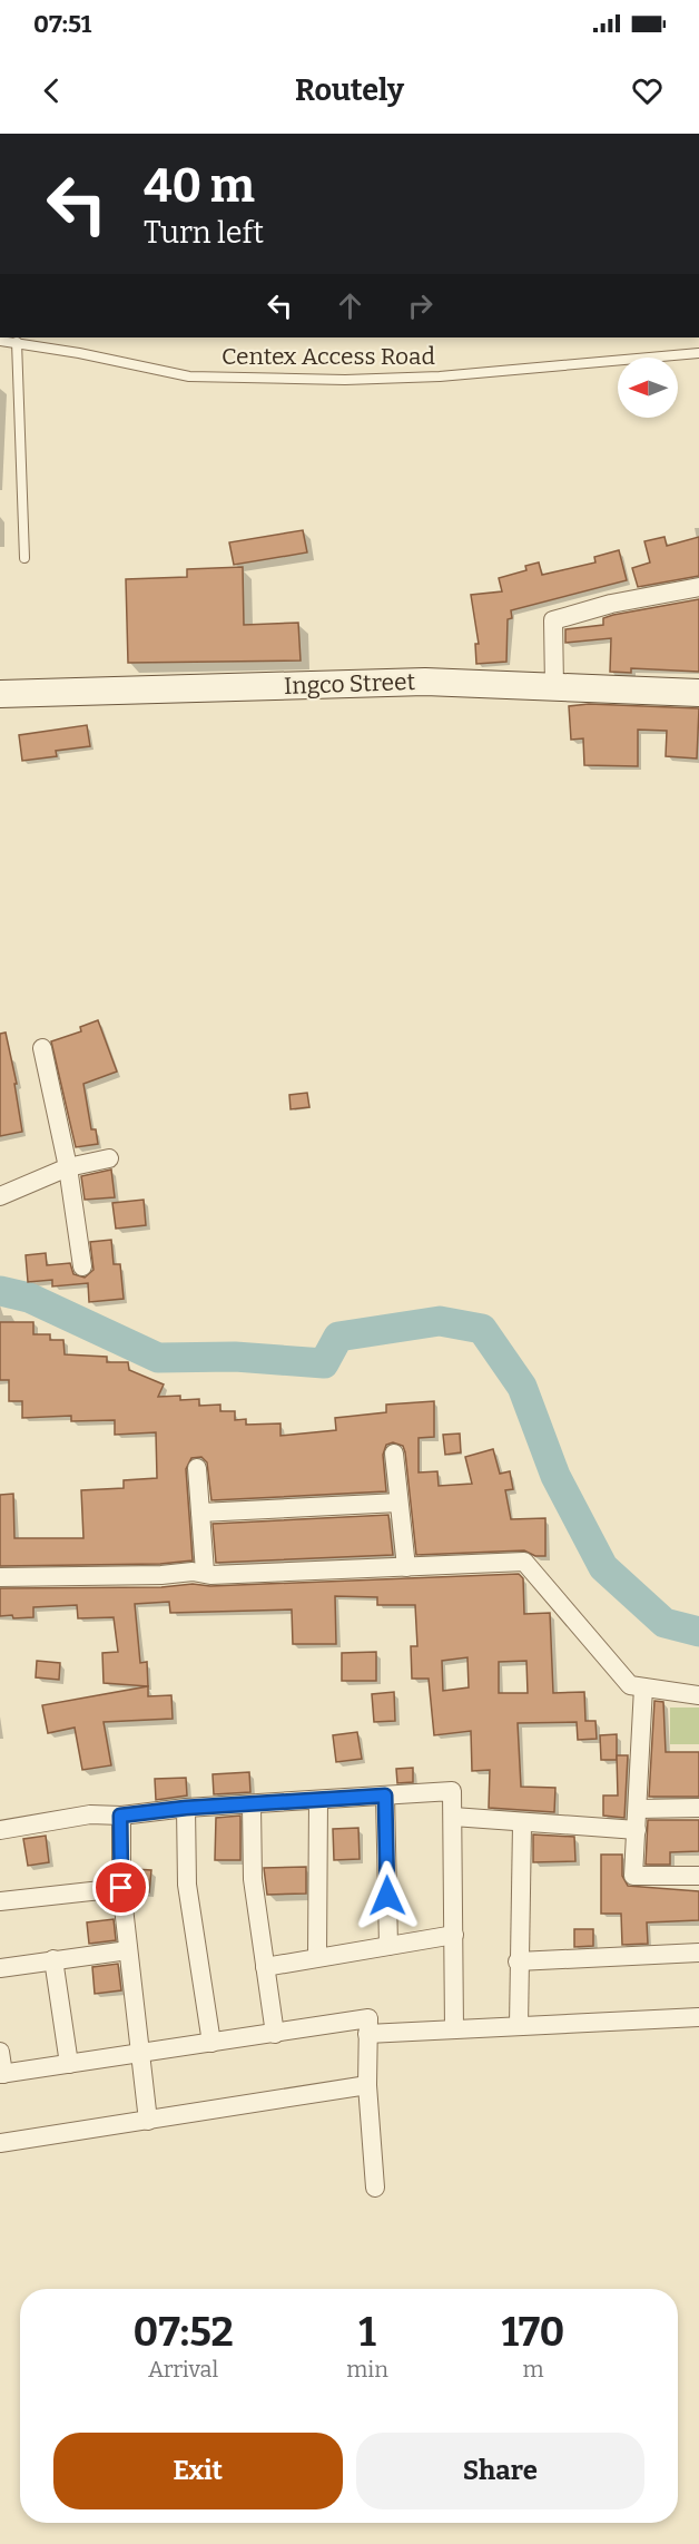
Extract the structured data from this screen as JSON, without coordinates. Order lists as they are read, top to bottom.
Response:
{
  "streets": {
    "street": ["Ingco Street"],
    "lane": ["Centex Access Road"]
  },
  "north": "left",
  "page": {
    "status": "07:51",
    "header": "Routely",
    "turn": ["40 m", "Turn left"],
    "eta": [
      "07:52",
      "Arrival",
      "1",
      "min",
      "170",
      "m"
    ],
    "buttons": ["Exit", "Share"]
  }
}
